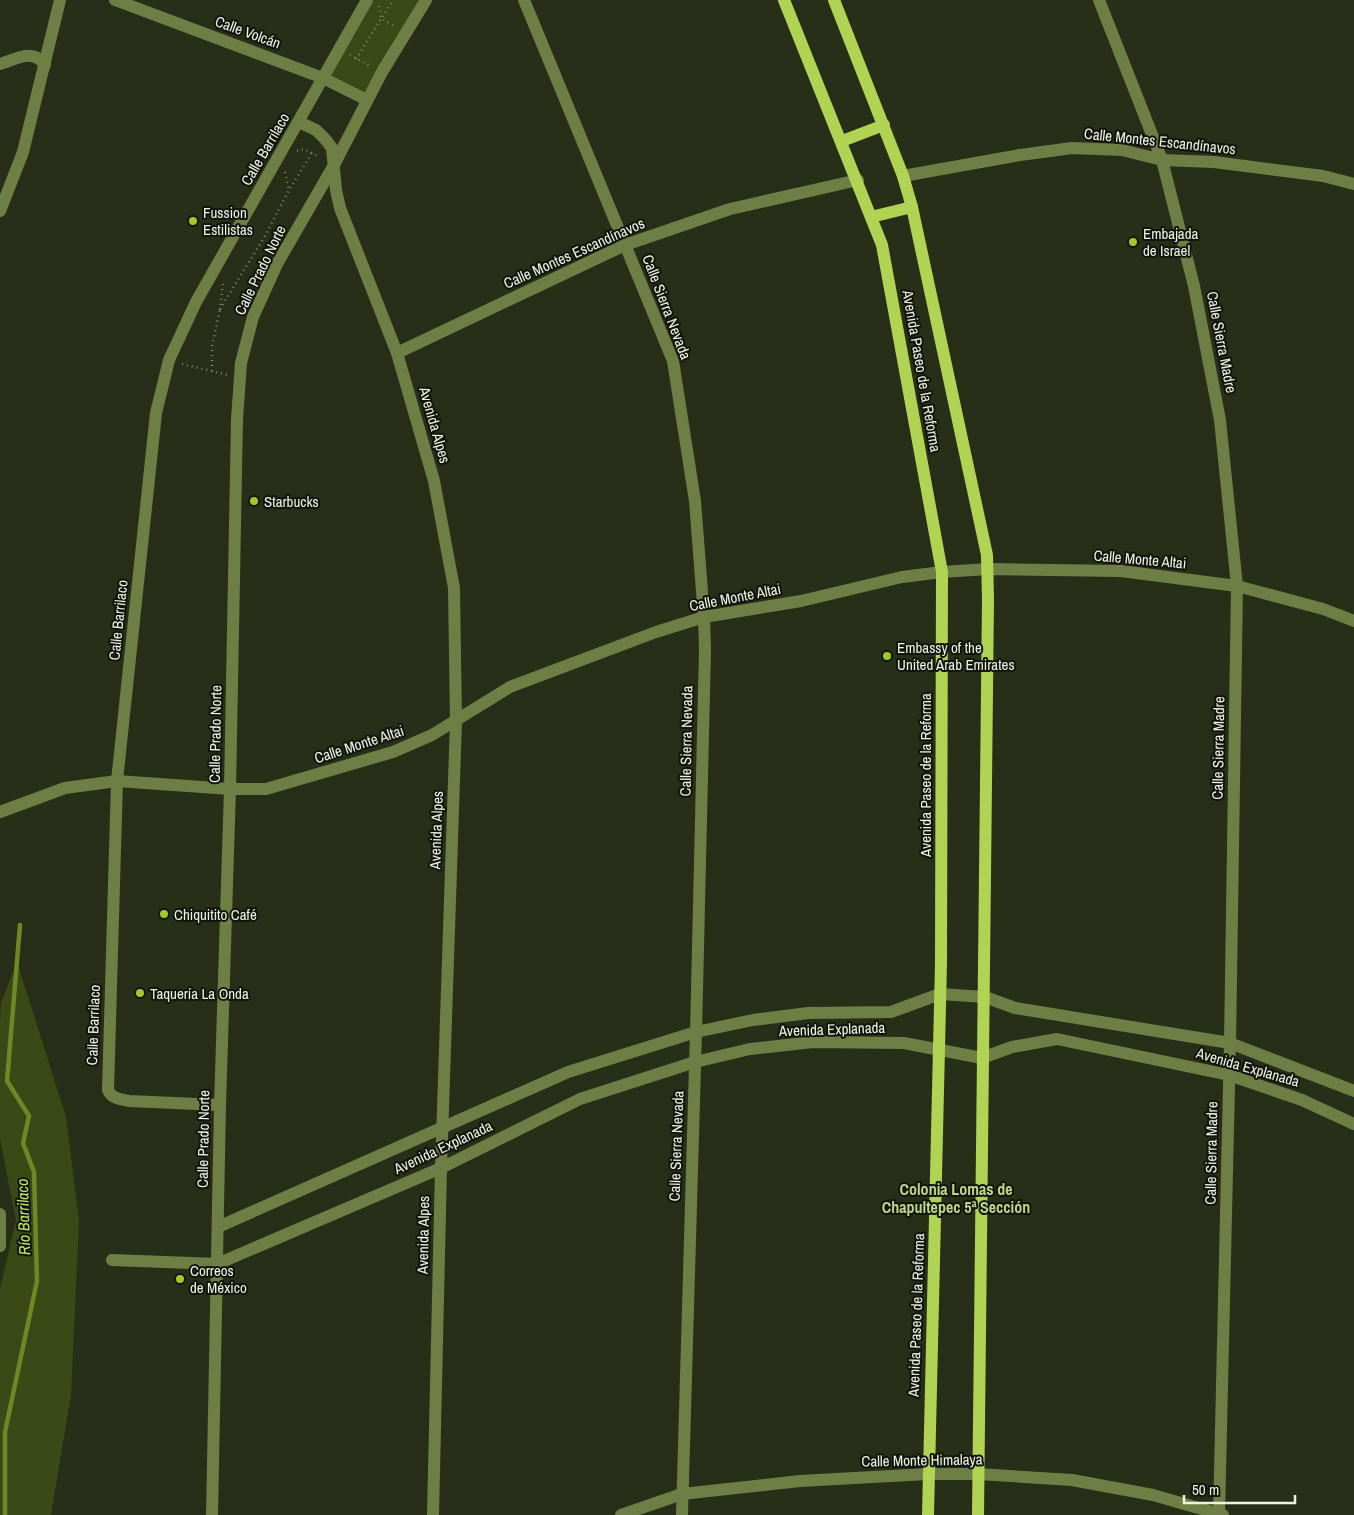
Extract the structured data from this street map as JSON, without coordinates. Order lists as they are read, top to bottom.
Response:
{
  "streets": {
    "main road": ["Avenida Paseo de la Reforma"],
    "street": [
      "Calle Volcán",
      "Calle Montes Escandínavos",
      "Calle Barrilaco",
      "Calle Prado Norte",
      "Calle Sierra Nevada",
      "Calle Sierra Madre",
      "Avenida Alpes",
      "Calle Monte Altai",
      "Avenida Explanada",
      "Calle Monte Himalaya"
    ]
  },
  "crossings": [
    ["Calle Volcán", "Calle Barrilaco"],
    ["Calle Volcán", "Calle Prado Norte"],
    ["Calle Montes Escandínavos", "Calle Sierra Nevada"],
    ["Calle Montes Escandínavos", "Calle Sierra Madre"],
    ["Calle Montes Escandínavos", "Avenida Paseo de la Reforma"],
    ["Calle Montes Escandínavos", "Avenida Alpes"],
    ["Calle Barrilaco", "Calle Prado Norte"],
    ["Calle Barrilaco", "Avenida Alpes"],
    ["Calle Barrilaco", "Calle Monte Altai"],
    ["Calle Prado Norte", "Avenida Alpes"],
    ["Calle Prado Norte", "Calle Monte Altai"],
    ["Calle Prado Norte", "Avenida Explanada"],
    ["Calle Sierra Nevada", "Calle Monte Altai"],
    ["Calle Sierra Nevada", "Avenida Explanada"],
    ["Calle Sierra Nevada", "Calle Monte Himalaya"],
    ["Calle Sierra Madre", "Calle Monte Altai"],
    ["Calle Sierra Madre", "Avenida Explanada"],
    ["Calle Sierra Madre", "Calle Monte Himalaya"],
    ["Avenida Paseo de la Reforma", "Calle Monte Altai"],
    ["Avenida Paseo de la Reforma", "Avenida Explanada"],
    ["Avenida Paseo de la Reforma", "Calle Monte Himalaya"],
    ["Avenida Alpes", "Calle Monte Altai"],
    ["Avenida Alpes", "Avenida Explanada"]
  ],
  "districts": ["Colonia Lomas de Chapultepec 5ª Sección"],
  "water": ["Río Barrilaco"],
  "places": [
    "Fussion Estilistas",
    "Embajada de Israel",
    "Starbucks",
    "Embassy of the United Arab Emirates",
    "Chiquitito Café",
    "Taquería La Onda",
    "Correos de México"
  ],
  "scale_bar": "50 m"
}
